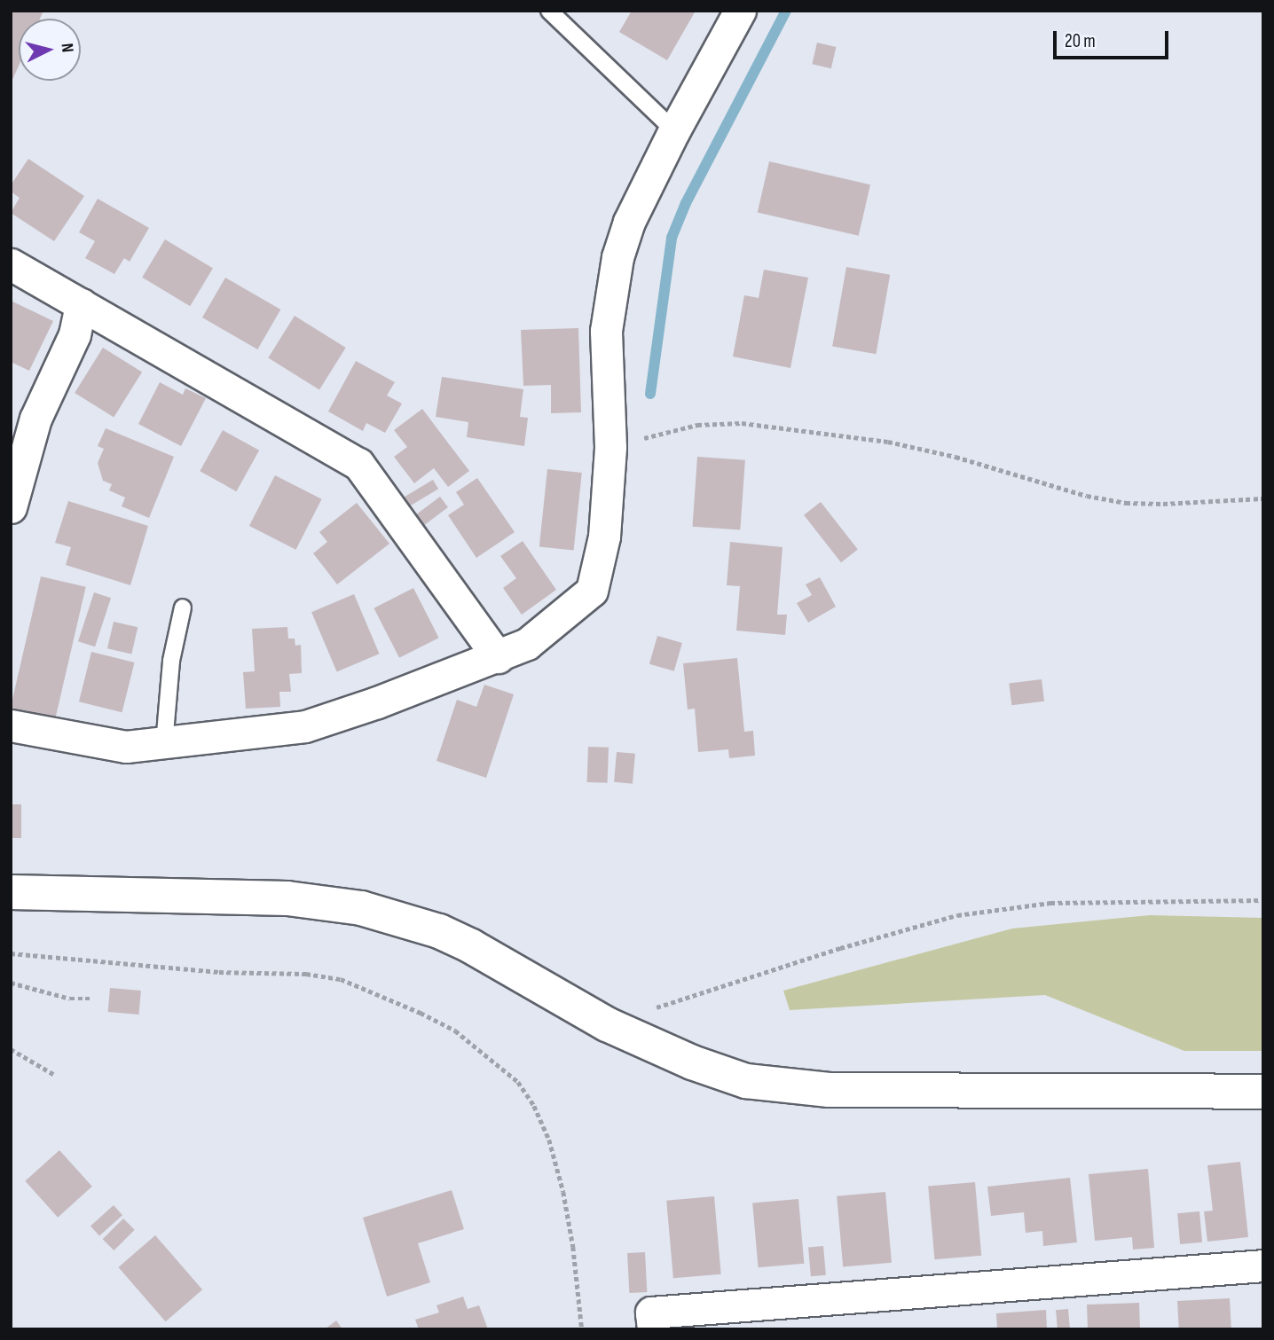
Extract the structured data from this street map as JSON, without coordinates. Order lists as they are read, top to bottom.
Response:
{
  "scale_bar": "20 m",
  "north": "right"
}
